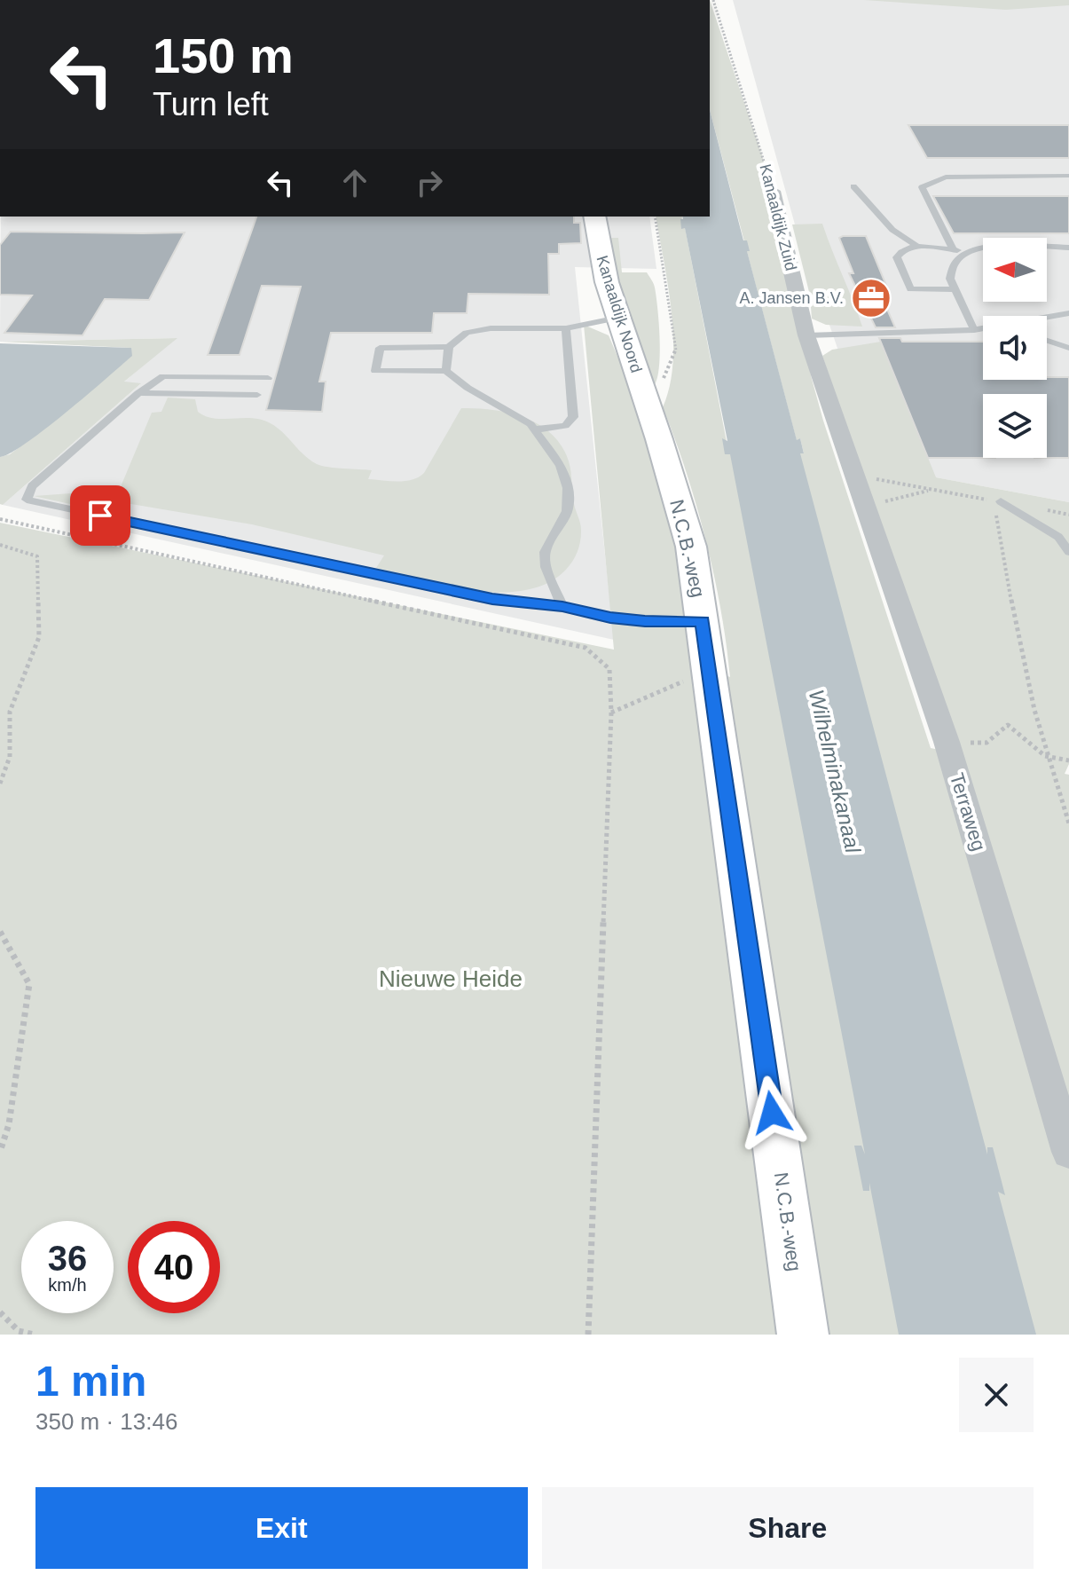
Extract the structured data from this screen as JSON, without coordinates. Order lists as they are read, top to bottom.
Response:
{
  "streets": {
    "street": [
      "Kanaaldijk Zuid",
      "Kanaaldijk Noord",
      "N.C.B.-weg",
      "Terraweg"
    ]
  },
  "crossings": [
    ["Kanaaldijk Zuid", "Terraweg"],
    ["Kanaaldijk Noord", "N.C.B.-weg"]
  ],
  "water": ["Wilhelminakanaal"],
  "parks": ["Nieuwe Heide"],
  "places": {
    "office": ["A. Jansen B.V."]
  },
  "north": "left",
  "page": {
    "turn": ["150 m", "Turn left"],
    "speed": "36 km/h",
    "limit": "40",
    "heading": ["1 min", "350 m · 13:46"],
    "buttons": ["Exit", "Share"]
  }
}
